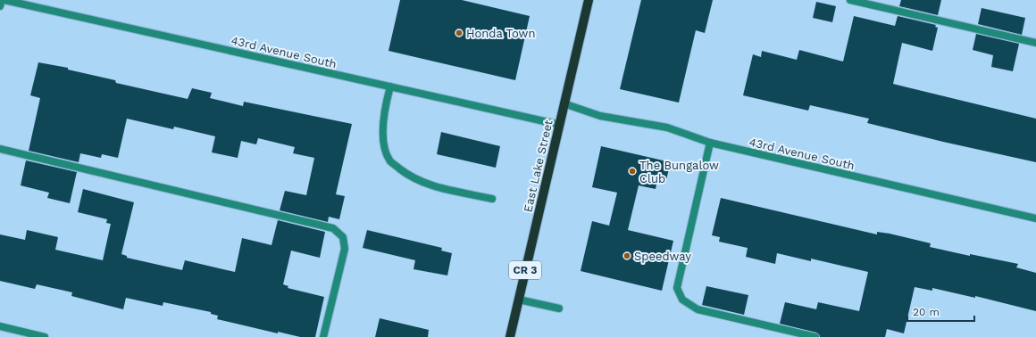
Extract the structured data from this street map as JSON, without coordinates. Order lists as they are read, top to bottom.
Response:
{
  "streets": {
    "main road": ["East Lake Street", "CR 3"],
    "street": ["43rd Avenue South"]
  },
  "crossings": [
    ["43rd Avenue South", "East Lake Street"]
  ],
  "places": ["Honda Town", "The Bungalow Club", "Speedway"],
  "scale_bar": "20 m"
}
